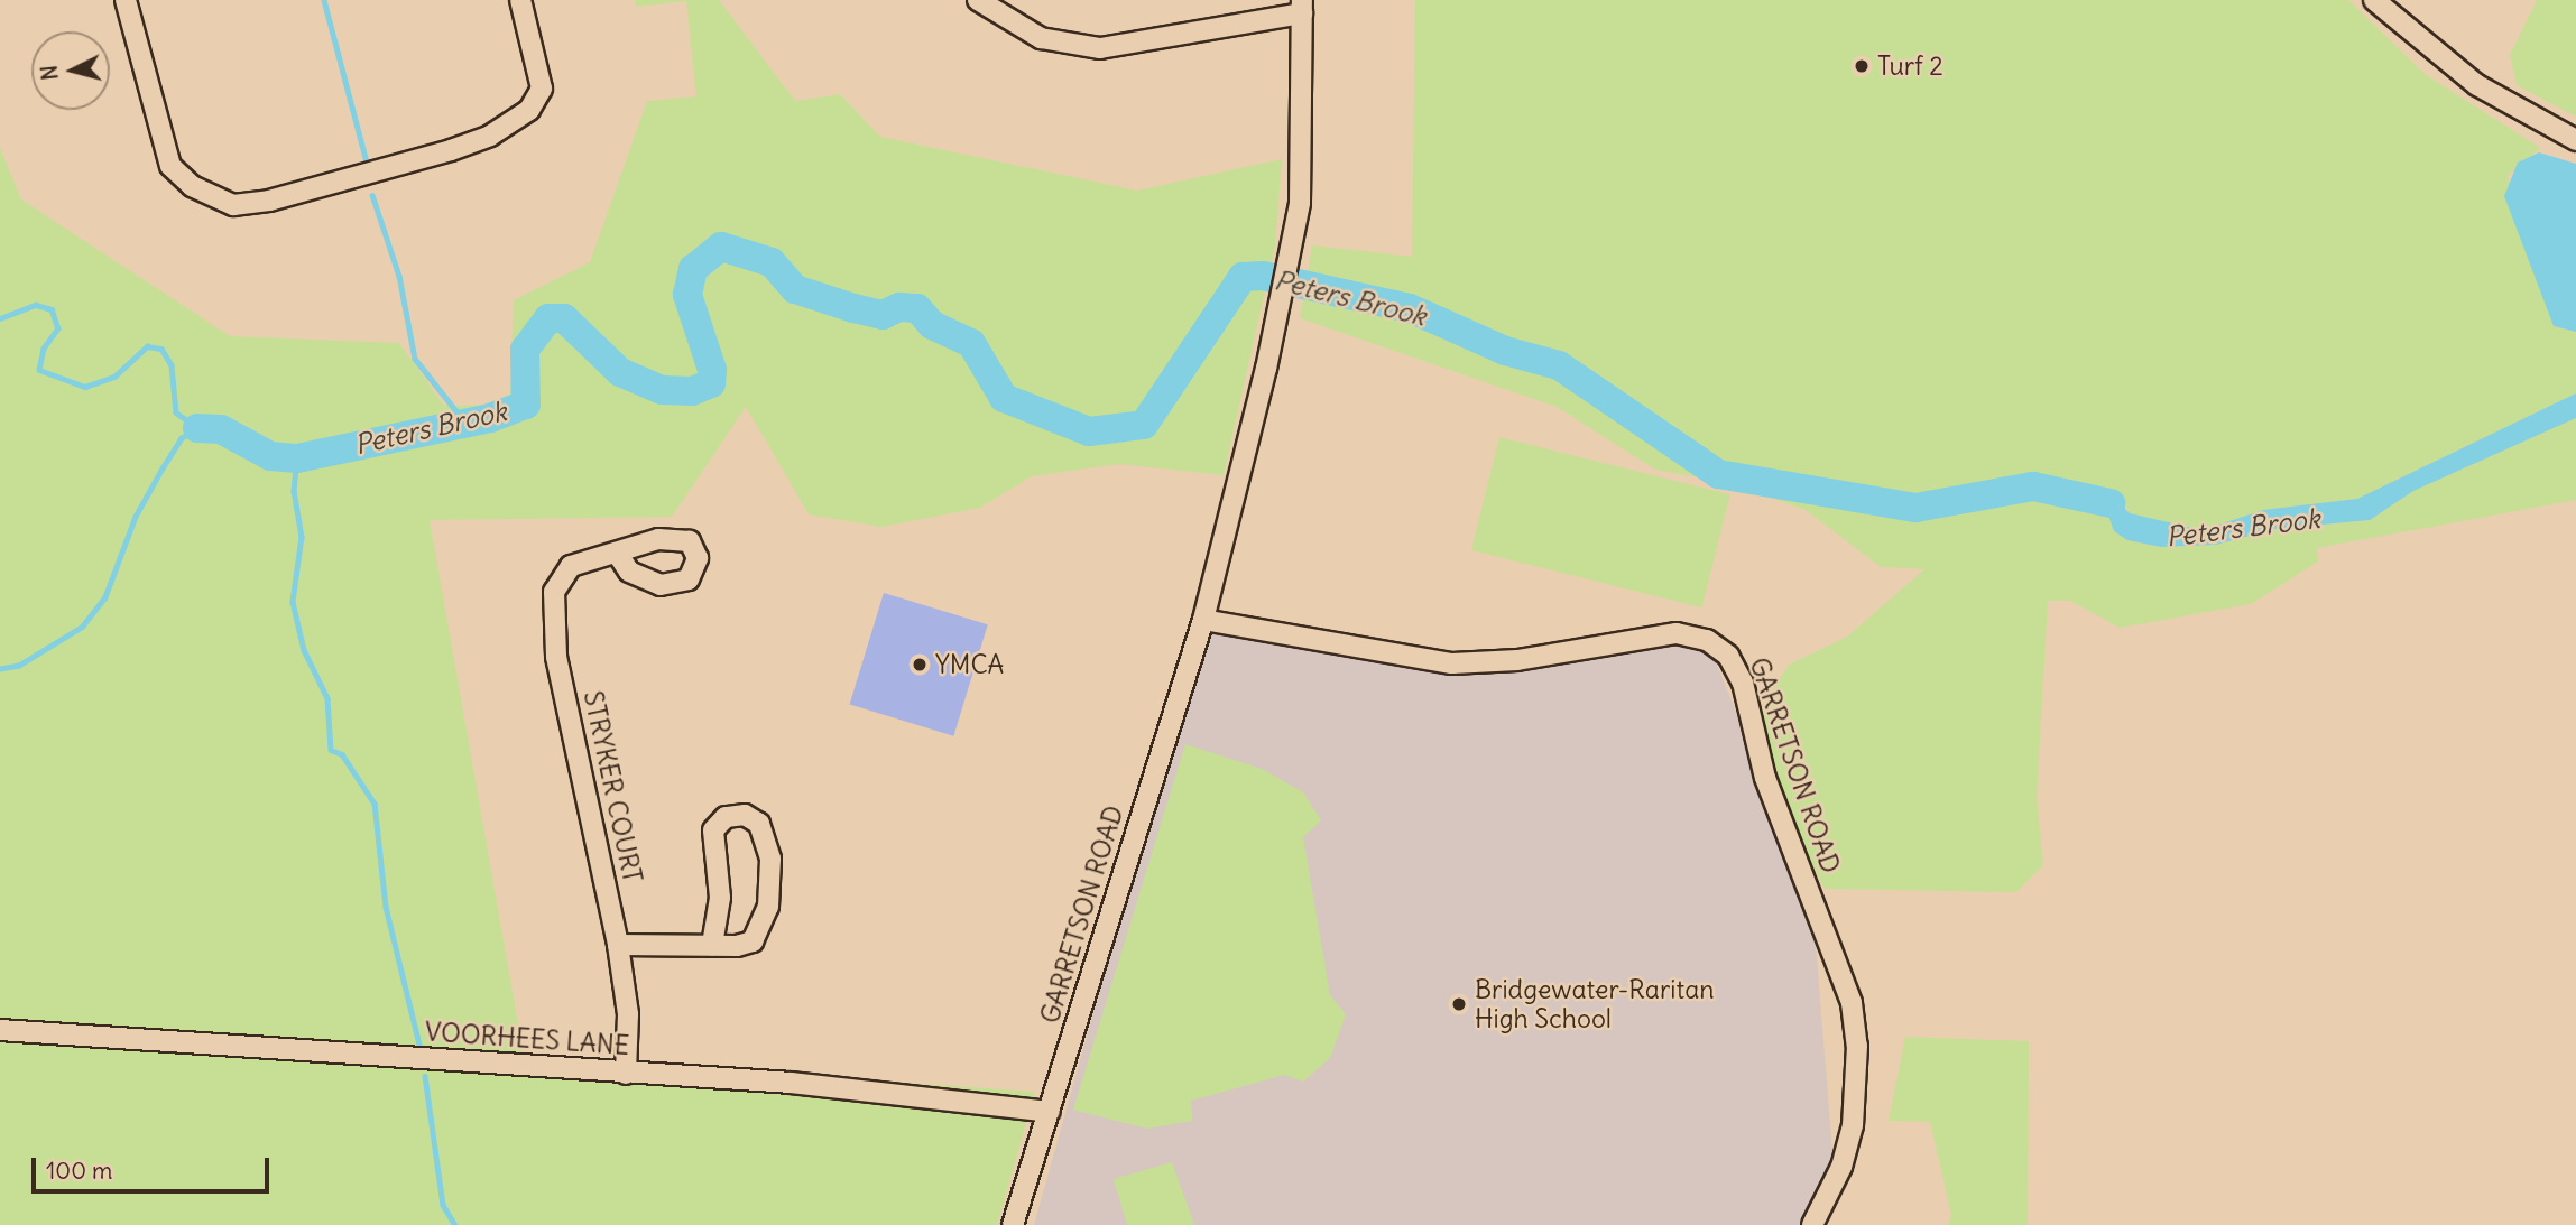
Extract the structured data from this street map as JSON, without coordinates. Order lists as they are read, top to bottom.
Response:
{
  "streets": {
    "street": ["GARRETSON ROAD", "STRYKER COURT", "VOORHEES LANE"]
  },
  "crossings": [
    ["GARRETSON ROAD", "VOORHEES LANE"],
    ["STRYKER COURT", "VOORHEES LANE"]
  ],
  "water": ["Peters Brook"],
  "places": ["Turf 2", "YMCA", "Bridgewater-Raritan High School"],
  "scale_bar": "100 m",
  "north": "left"
}
